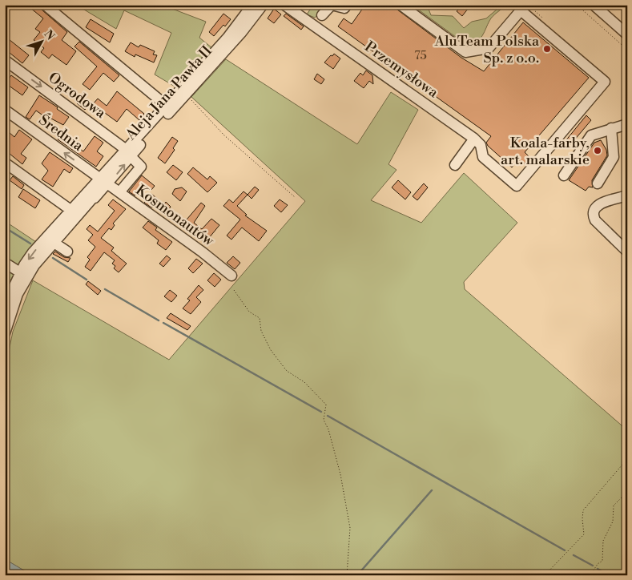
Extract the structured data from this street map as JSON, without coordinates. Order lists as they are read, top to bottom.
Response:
{
  "streets": {
    "street": [
      "Przemysłowa",
      "Aleja Jana Pawła II",
      "Ogrodowa",
      "Średnia",
      "Kosmonautów"
    ]
  },
  "crossings": [
    ["Aleja Jana Pawła II", "Ogrodowa"],
    ["Aleja Jana Pawła II", "Średnia"],
    ["Aleja Jana Pawła II", "Kosmonautów"],
    ["Średnia", "Kosmonautów"]
  ],
  "places": ["AluTeam Polska Sp. z o.o.", "Koala-farby, art. malarskie"],
  "house_numbers": ["75"],
  "north": "top right"
}
